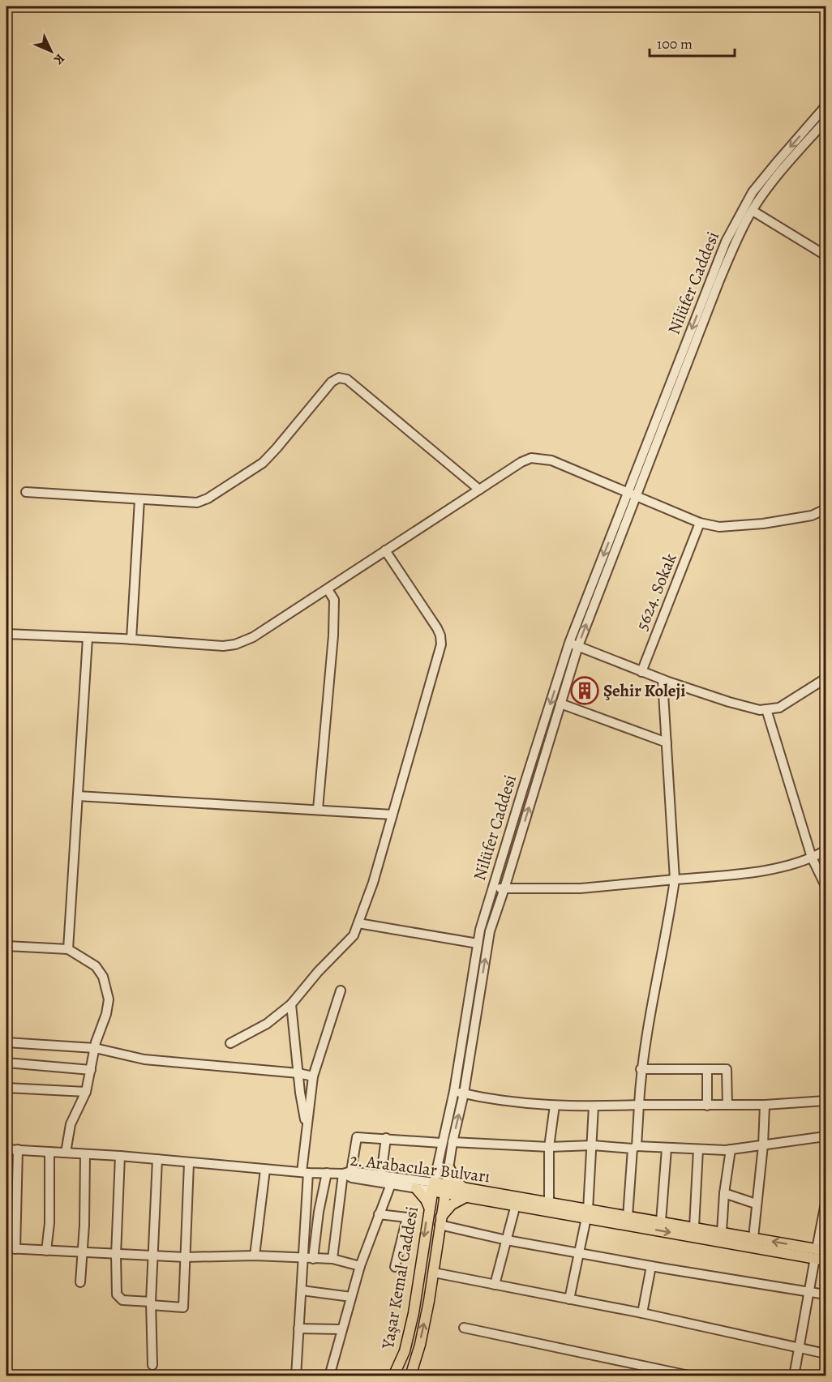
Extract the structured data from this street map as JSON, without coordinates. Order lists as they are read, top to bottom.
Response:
{
  "streets": {
    "main road": ["2. Arabacılar Bulvarı", "Yaşar Kemal Caddesi"],
    "street": ["Nilüfer Caddesi", "5624. Sokak"]
  },
  "crossings": [
    ["Nilüfer Caddesi", "2. Arabacılar Bulvarı"],
    ["Nilüfer Caddesi", "Yaşar Kemal Caddesi"],
    ["2. Arabacılar Bulvarı", "Yaşar Kemal Caddesi"]
  ],
  "places": {
    "building": ["Şehir Koleji"]
  },
  "scale_bar": "100 m",
  "north": "bottom right"
}
